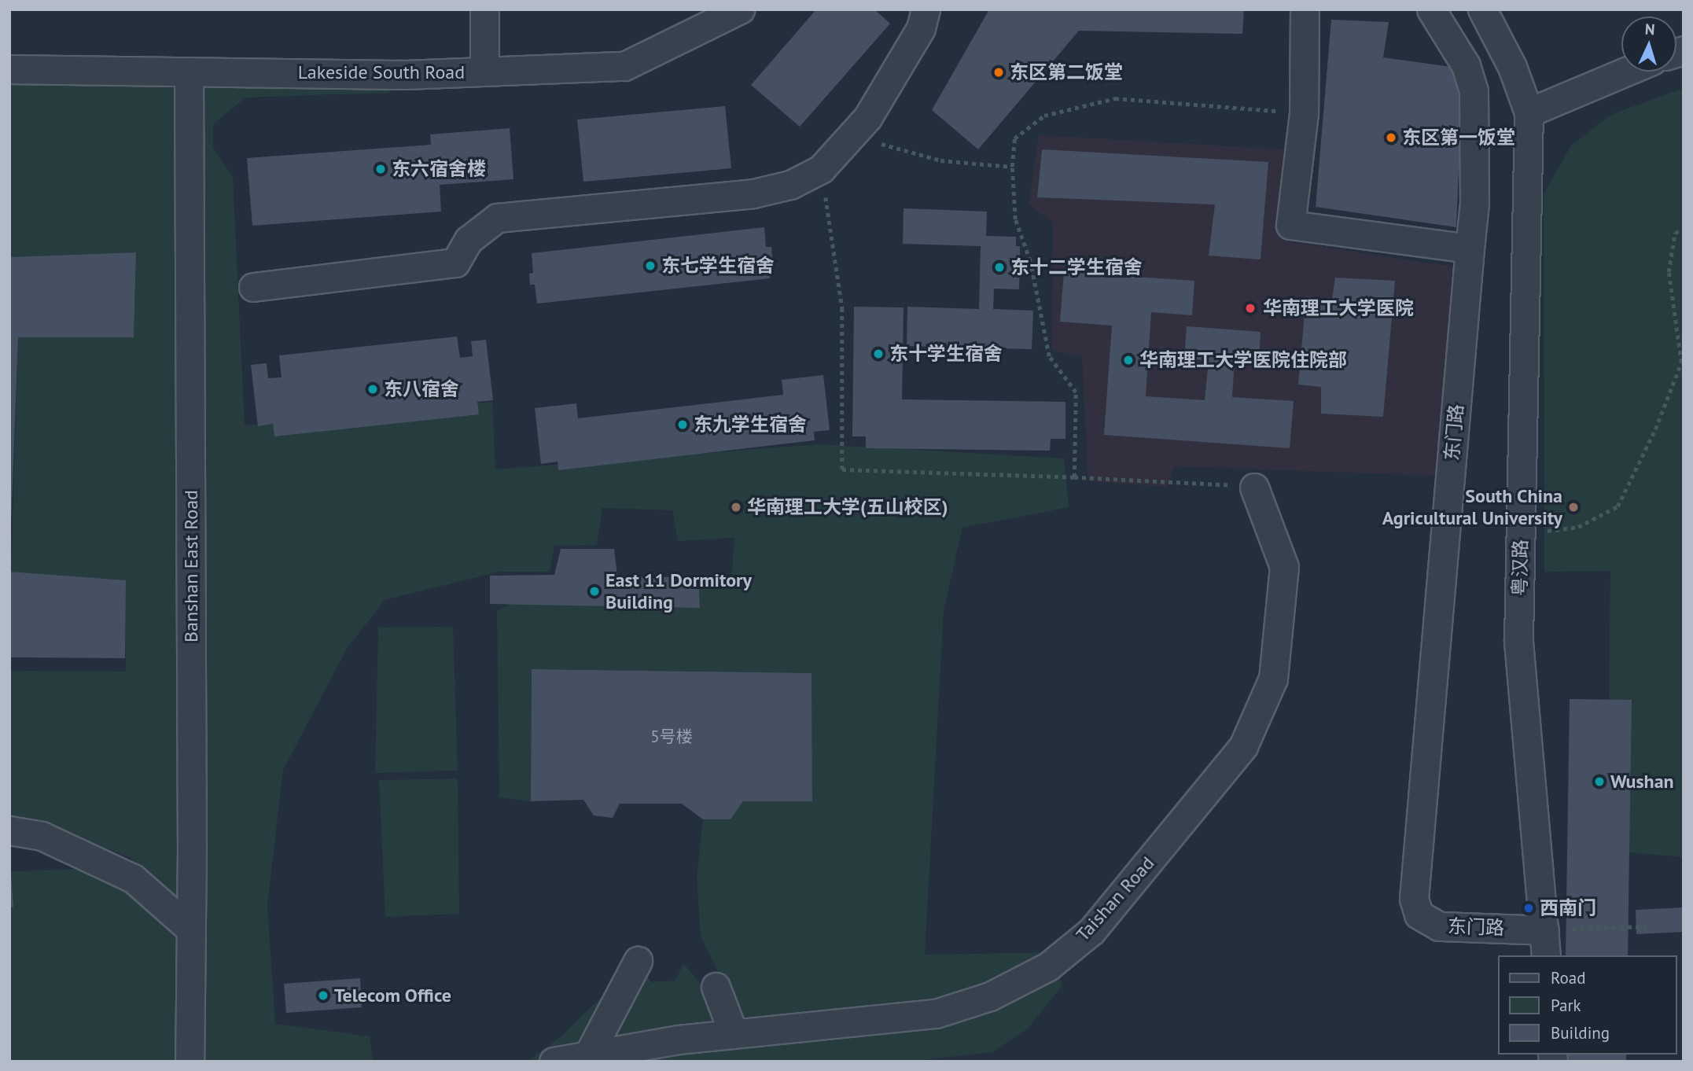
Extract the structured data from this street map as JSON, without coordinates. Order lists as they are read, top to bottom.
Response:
{
  "streets": {
    "street": [
      "Lakeside South Road",
      "东门路",
      "Banshan East Road",
      "粤汉路",
      "Taishan Road"
    ]
  },
  "crossings": [
    ["Lakeside South Road", "Banshan East Road"],
    ["东门路", "粤汉路"]
  ],
  "places": [
    "东区第二饭堂",
    "东区第一饭堂",
    "东六宿舍楼",
    "东七学生宿舍",
    "东十二学生宿舍",
    "华南理工大学医院",
    "东十学生宿舍",
    "华南理工大学医院住院部",
    "东八宿舍",
    "东九学生宿舍",
    "华南理工大学(五山校区)",
    "South China Agricultural University",
    "East 11 Dormitory Building",
    "Wushan",
    "西南门",
    "Telecom Office"
  ],
  "house_numbers": ["5号楼"],
  "legend": ["Road", "Park", "Building"],
  "north": "top"
}
